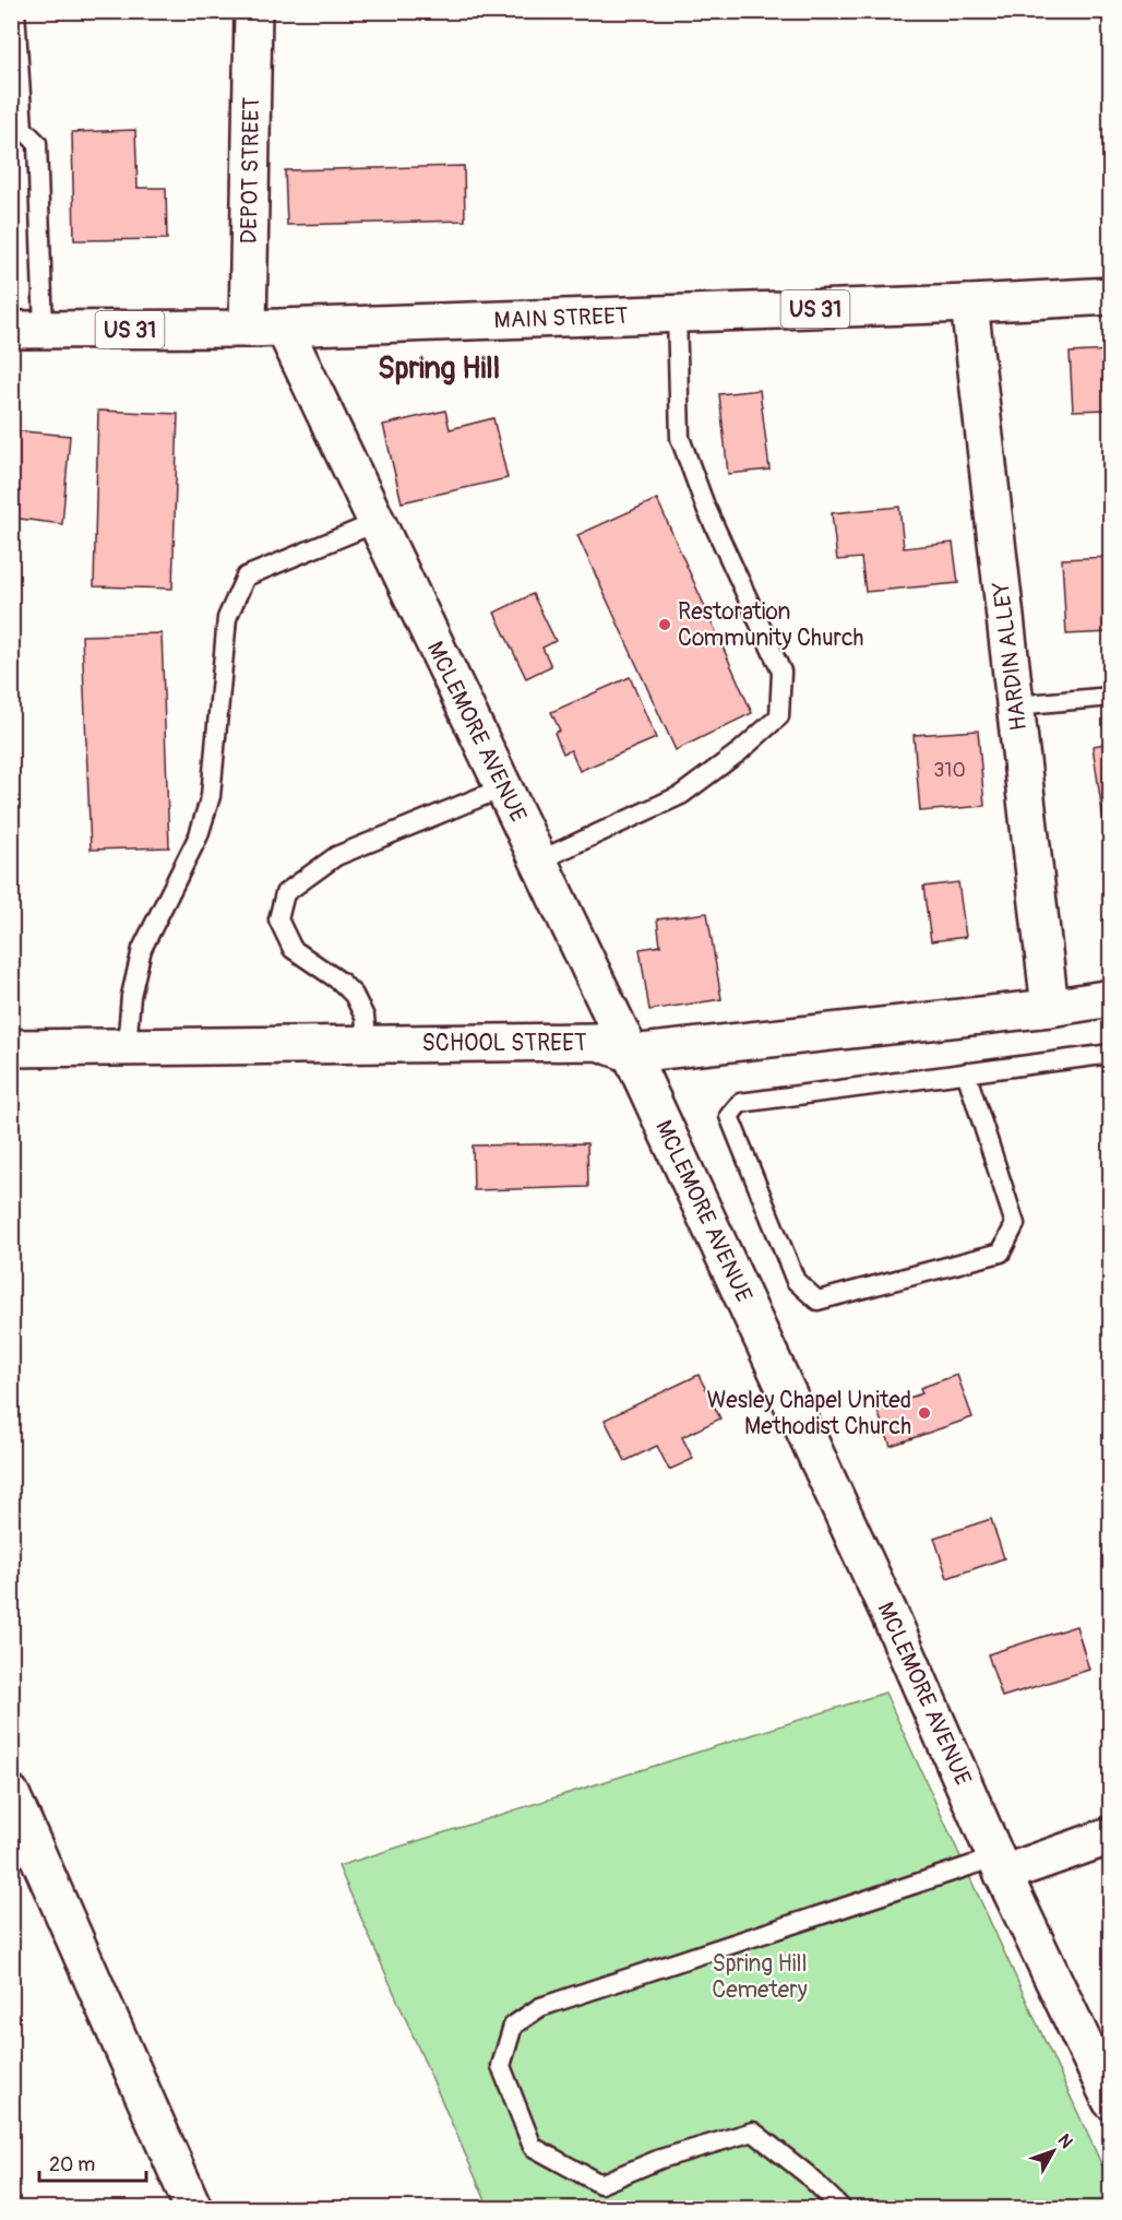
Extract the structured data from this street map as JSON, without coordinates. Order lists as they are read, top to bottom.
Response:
{
  "streets": {
    "street": [
      "DEPOT STREET",
      "US 31",
      "MAIN STREET",
      "HARDIN ALLEY",
      "MCLEMORE AVENUE",
      "SCHOOL STREET"
    ]
  },
  "crossings": [
    ["DEPOT STREET", "MAIN STREET"],
    ["MAIN STREET", "HARDIN ALLEY"],
    ["MAIN STREET", "MCLEMORE AVENUE"],
    ["HARDIN ALLEY", "SCHOOL STREET"],
    ["MCLEMORE AVENUE", "SCHOOL STREET"]
  ],
  "districts": ["Spring Hill"],
  "parks": ["Spring Hill Cemetery"],
  "places": ["Restoration Community Church", "Wesley Chapel United Methodist Church"],
  "house_numbers": ["310"],
  "scale_bar": "20 m",
  "north": "top right"
}
